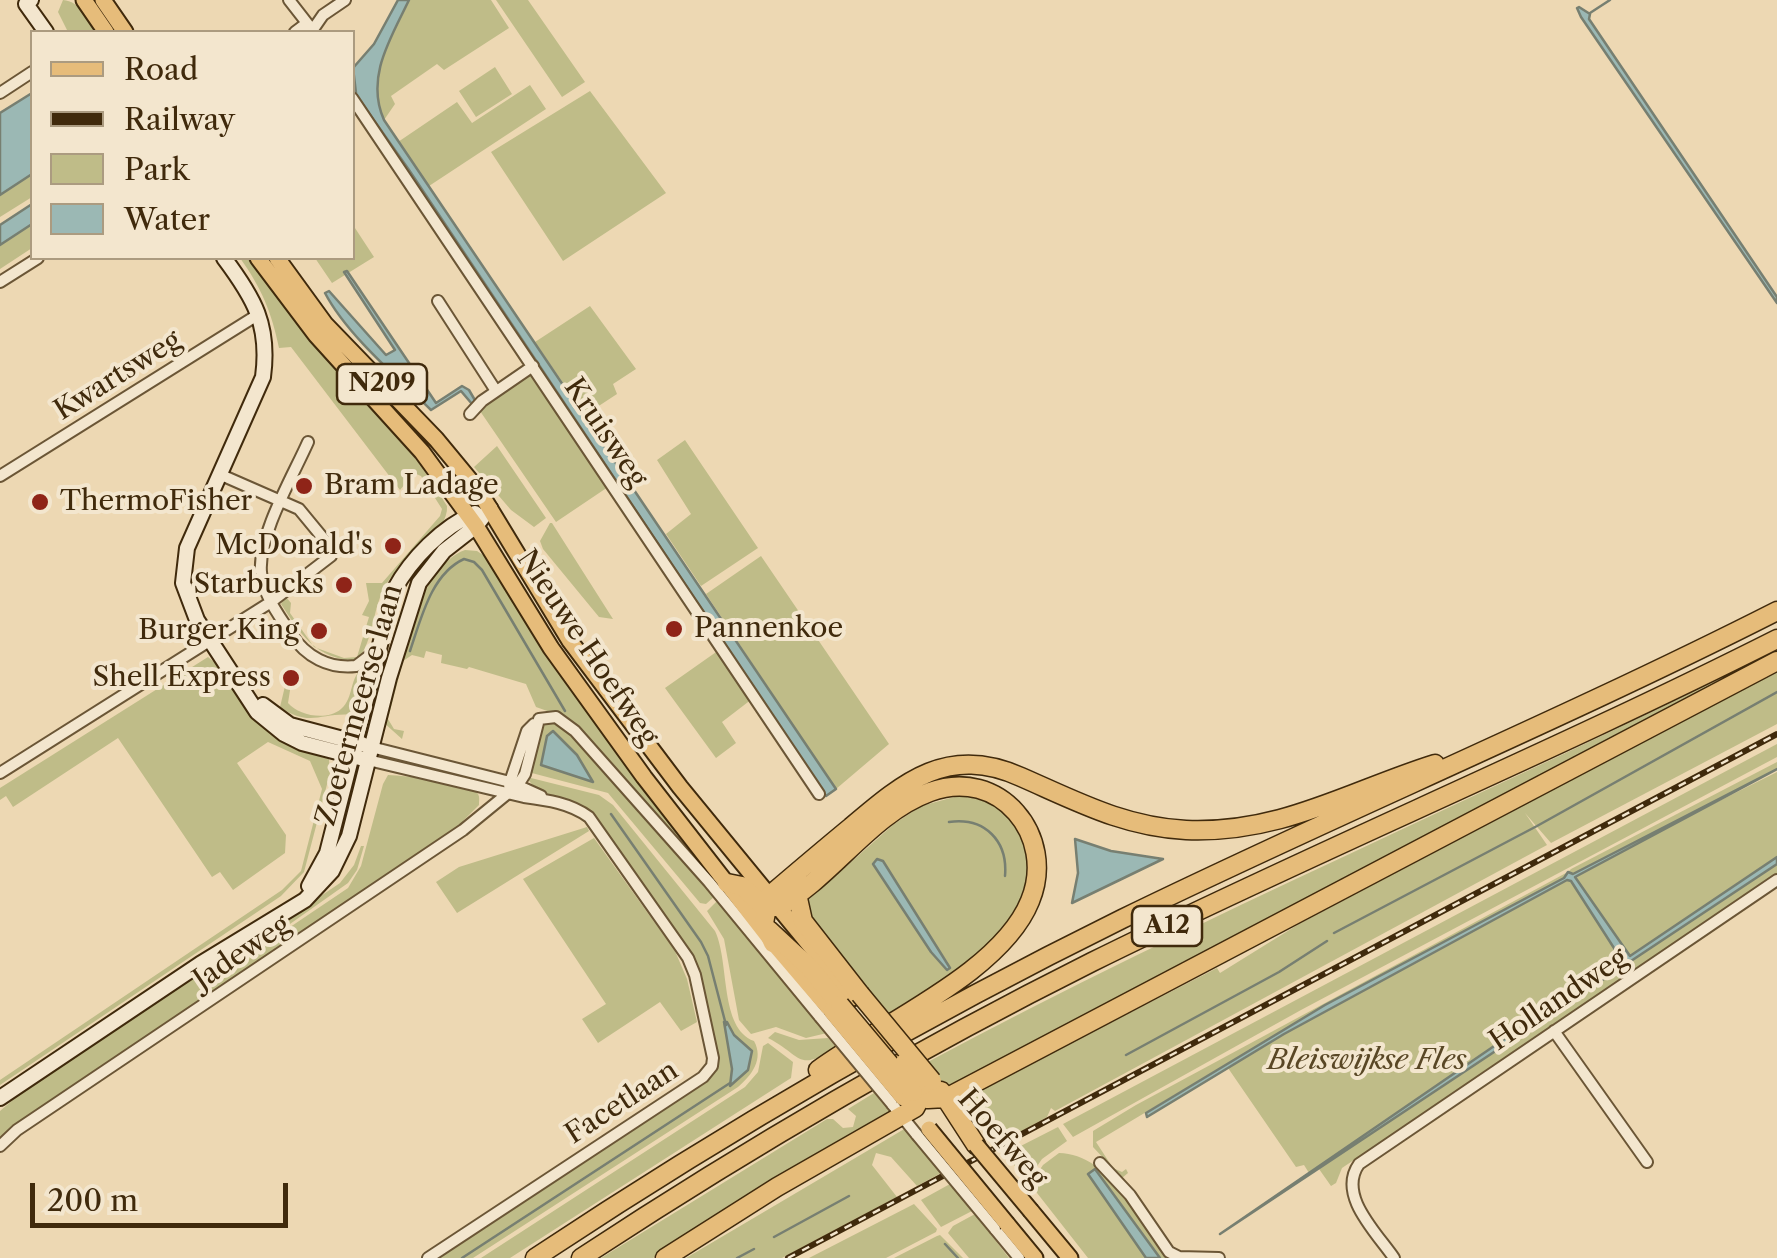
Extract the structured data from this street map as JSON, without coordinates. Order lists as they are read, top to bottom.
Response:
{
  "streets": {
    "highway": ["N209", "A12"],
    "main road": ["Nieuwe Hoefweg", "Hoefweg"],
    "street": [
      "Kwartsweg",
      "Kruisweg",
      "Zoetermeerse laan",
      "Jadeweg",
      "Hollandweg",
      "Facetlaan"
    ]
  },
  "crossings": [
    ["N209", "Nieuwe Hoefweg"],
    ["N209", "A12"],
    ["N209", "Hoefweg"],
    ["Nieuwe Hoefweg", "Zoetermeerse laan"],
    ["Nieuwe Hoefweg", "Jadeweg"],
    ["Nieuwe Hoefweg", "Facetlaan"],
    ["Nieuwe Hoefweg", "Hoefweg"],
    ["Zoetermeerse laan", "Facetlaan"],
    ["A12", "Hoefweg"],
    ["Jadeweg", "Facetlaan"]
  ],
  "parks": ["Bleiswijkse Fles"],
  "places": [
    "Bram Ladage",
    "ThermoFisher",
    "McDonald's",
    "Starbucks",
    "Pannenkoe",
    "Burger King",
    "Shell Express"
  ],
  "legend": [
    "Road",
    "Railway",
    "Park",
    "Water"
  ],
  "scale_bar": "200 m"
}
